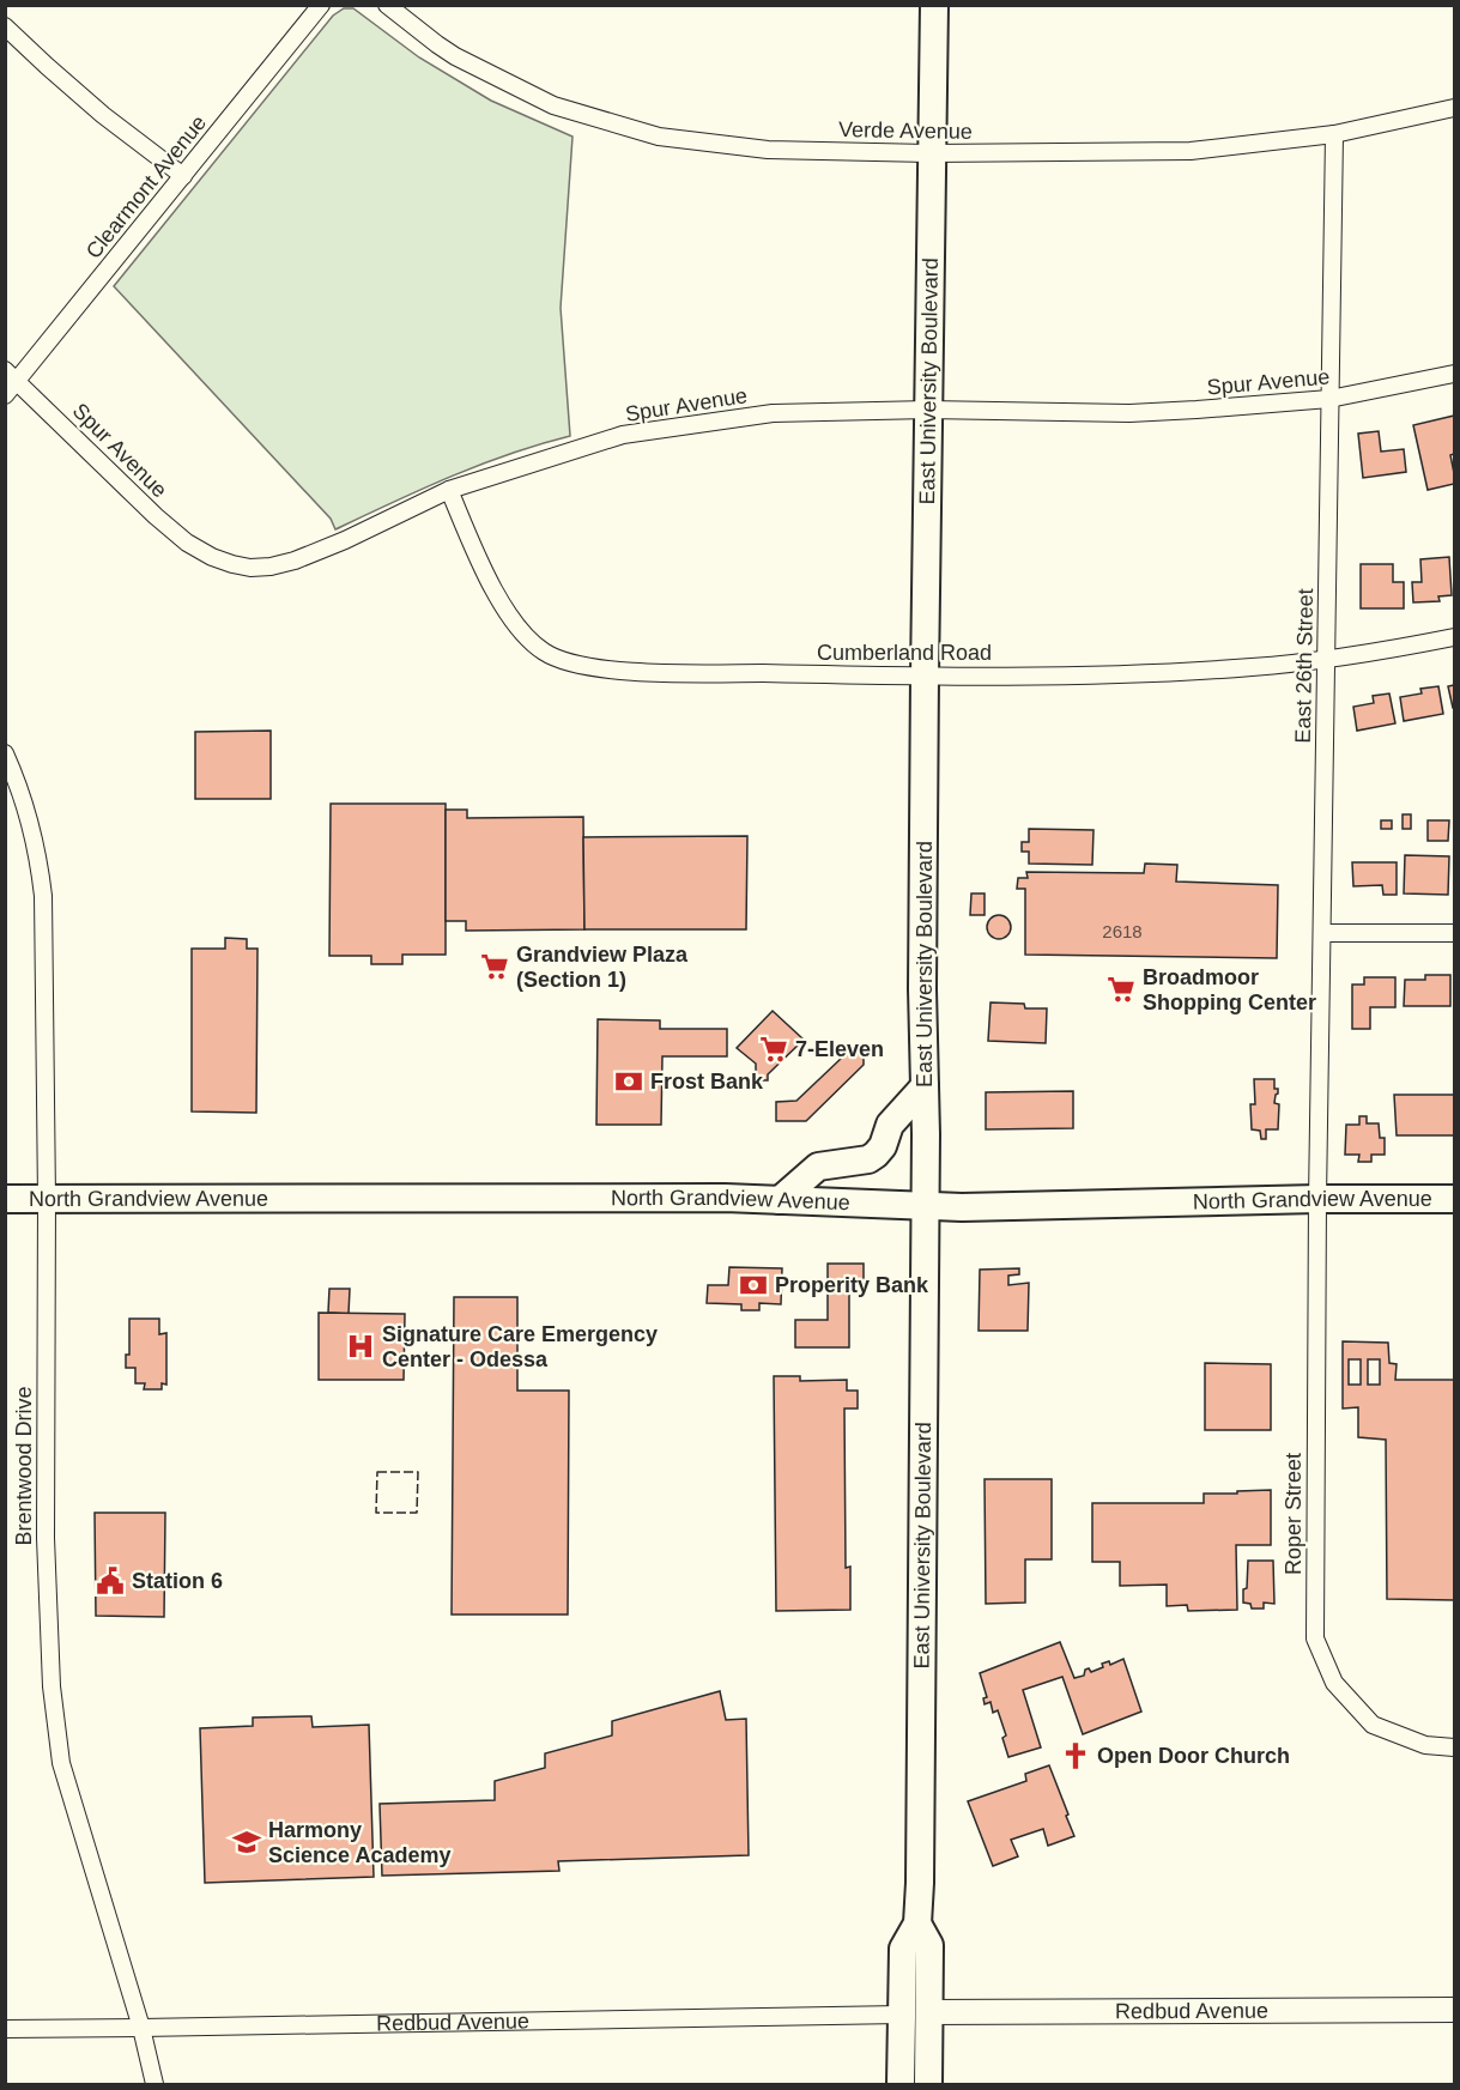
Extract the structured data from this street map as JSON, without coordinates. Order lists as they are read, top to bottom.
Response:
{
  "streets": {
    "main road": ["East University Boulevard", "North Grandview Avenue"],
    "street": [
      "Verde Avenue",
      "Clearmont Avenue",
      "Spur Avenue",
      "Cumberland Road",
      "East 26th Street",
      "Brentwood Drive",
      "Roper Street",
      "Redbud Avenue"
    ]
  },
  "crossings": [
    ["Verde Avenue", "East University Boulevard"],
    ["Verde Avenue", "East 26th Street"],
    ["Clearmont Avenue", "Spur Avenue"],
    ["East University Boulevard", "Spur Avenue"],
    ["East University Boulevard", "Cumberland Road"],
    ["East University Boulevard", "North Grandview Avenue"],
    ["East University Boulevard", "Redbud Avenue"],
    ["Spur Avenue", "Cumberland Road"],
    ["Spur Avenue", "East 26th Street"],
    ["Cumberland Road", "East 26th Street"],
    ["East 26th Street", "North Grandview Avenue"],
    ["East 26th Street", "Roper Street"],
    ["North Grandview Avenue", "Brentwood Drive"],
    ["North Grandview Avenue", "Roper Street"],
    ["Brentwood Drive", "Redbud Avenue"]
  ],
  "places": {
    "supermarket": ["Grandview Plaza (Section 1)", "Broadmoor Shopping Center", "7-Eleven"],
    "bank": ["Frost Bank", "Properity Bank"],
    "hospital": ["Signature Care Emergency Center - Odessa"],
    "public building": ["Station 6"],
    "church": ["Open Door Church"],
    "school or university": ["Harmony Science Academy"]
  },
  "house_numbers": ["2618"]
}
